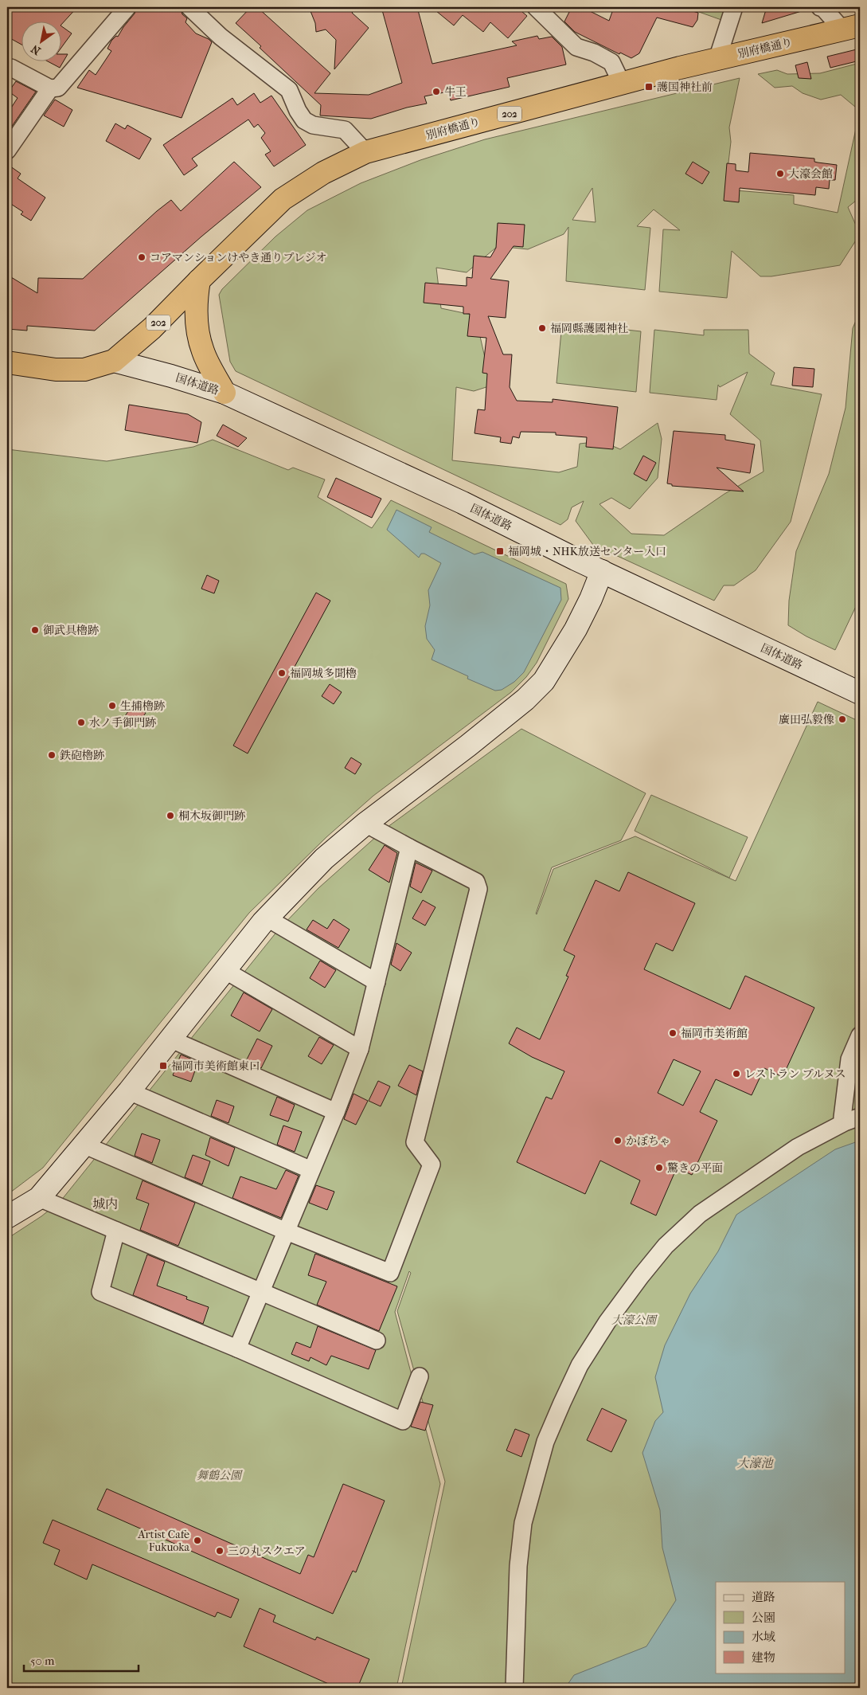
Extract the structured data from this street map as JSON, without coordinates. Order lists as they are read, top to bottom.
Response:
{
  "streets": {
    "highway": ["別府橋通り", "202"],
    "street": ["国体道路"]
  },
  "crossings": [
    ["別府橋通り", "202"],
    ["別府橋通り", "国体道路"],
    ["202", "国体道路"]
  ],
  "districts": ["城内"],
  "water": ["大濠池"],
  "parks": ["大濠公園", "舞鶴公園"],
  "places": {
    "transit": ["護国神社前", "福岡城・NHK放送センター入口", "福岡市美術館東口"],
    "other": [
      "牛王",
      "大濠会館",
      "コアマンションけやき通りプレジオ",
      "福岡縣護國神社",
      "御武具櫓跡",
      "福岡城多聞櫓",
      "生捕櫓跡",
      "廣田弘毅像",
      "水ノ手御門跡",
      "鉄砲櫓跡",
      "桐木坂御門跡",
      "福岡市美術館",
      "レストラン プルヌス",
      "かぼちゃ",
      "驚きの平面",
      "Artist Cafe Fukuoka",
      "三の丸スクエア"
    ]
  },
  "legend": [
    "道路",
    "公園",
    "水域",
    "建物"
  ],
  "scale_bar": "50 m",
  "north": "bottom left"
}
